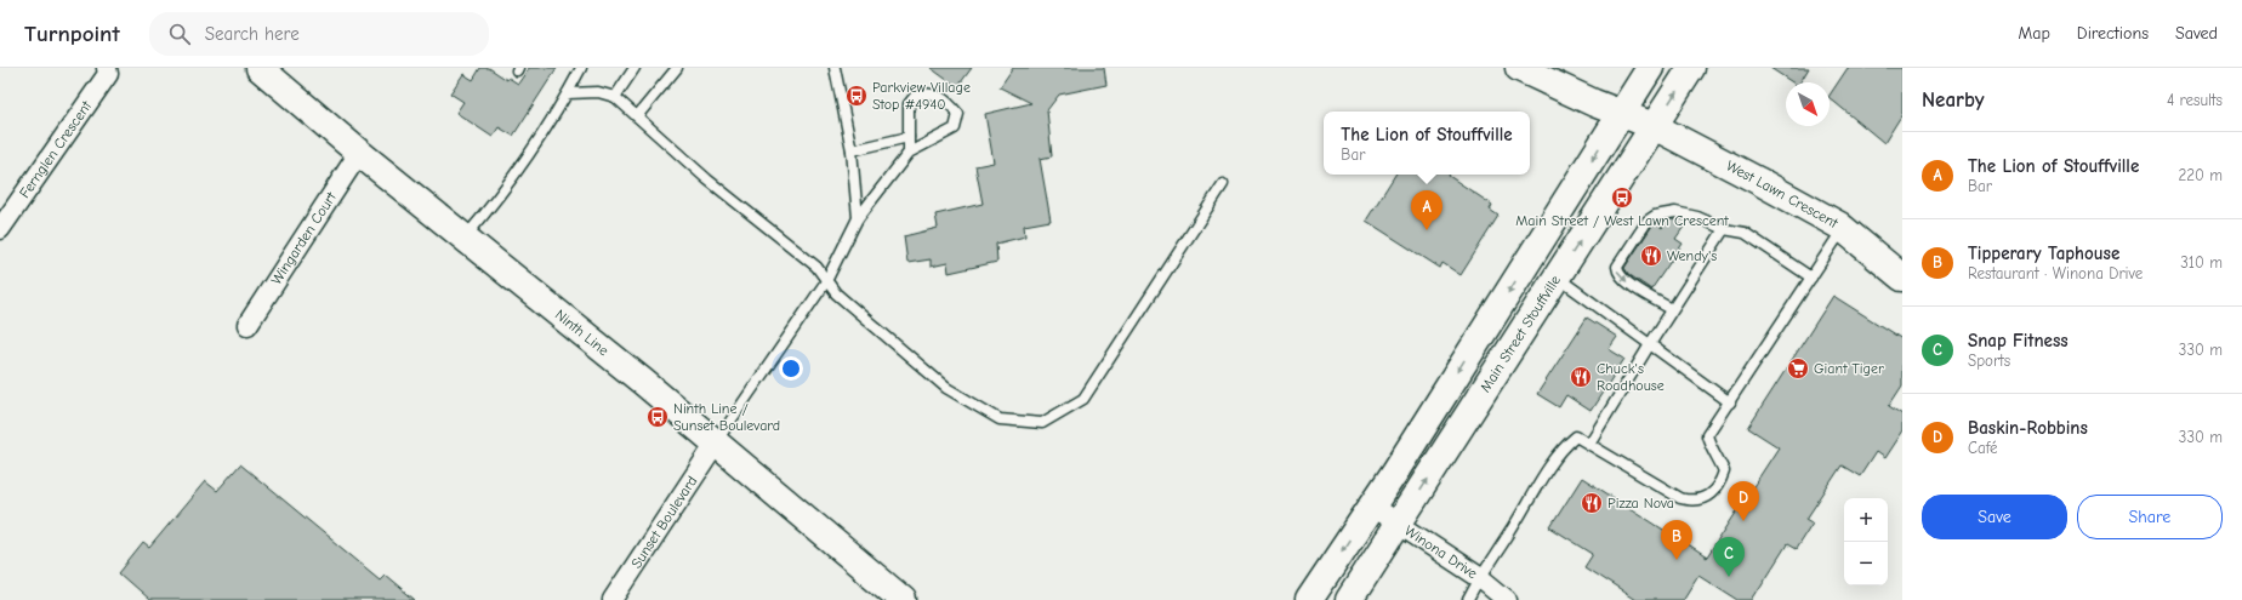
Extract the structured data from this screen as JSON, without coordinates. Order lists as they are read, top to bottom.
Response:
{
  "streets": {
    "main road": ["West Lawn Crescent", "Ninth Line", "Main Street Stouffville"],
    "street": [
      "Fernglen Crescent",
      "Wingarden Court",
      "Sunset Boulevard",
      "Winona Drive"
    ]
  },
  "crossings": [
    ["West Lawn Crescent", "Main Street Stouffville"],
    ["Wingarden Court", "Ninth Line"],
    ["Ninth Line", "Sunset Boulevard"],
    ["Main Street Stouffville", "Winona Drive"]
  ],
  "places": {
    "bus stop": ["Parkview Village Stop #4940", "Main Street / West Lawn Crescent", "Ninth Line / Sunset Boulevard"],
    "restaurant": ["Wendy's", "Chuck's Roadhouse", "Pizza Nova"],
    "supermarket": ["Giant Tiger"]
  },
  "north": "bottom right",
  "page": {
    "header": "Turnpoint",
    "search": "Search here",
    "nav": ["Map", "Directions", "Saved"],
    "heading": ["Nearby", "4 results"],
    "popup": ["The Lion of Stouffville", "Bar"],
    "list": [
      {
        "mark": "A",
        "name": "The Lion of Stouffville",
        "note": "Bar",
        "value": "220 m"
      },
      {
        "mark": "B",
        "name": "Tipperary Taphouse",
        "note": "Restaurant · Winona Drive",
        "value": "310 m"
      },
      {
        "mark": "C",
        "name": "Snap Fitness",
        "note": "Sports",
        "value": "330 m"
      },
      {
        "mark": "D",
        "name": "Baskin-Robbins",
        "note": "Café",
        "value": "330 m"
      }
    ],
    "pins": [
      "A",
      "D",
      "B",
      "C"
    ],
    "buttons": ["Save", "Share"],
    "map_buttons": ["+", "−"]
  }
}
